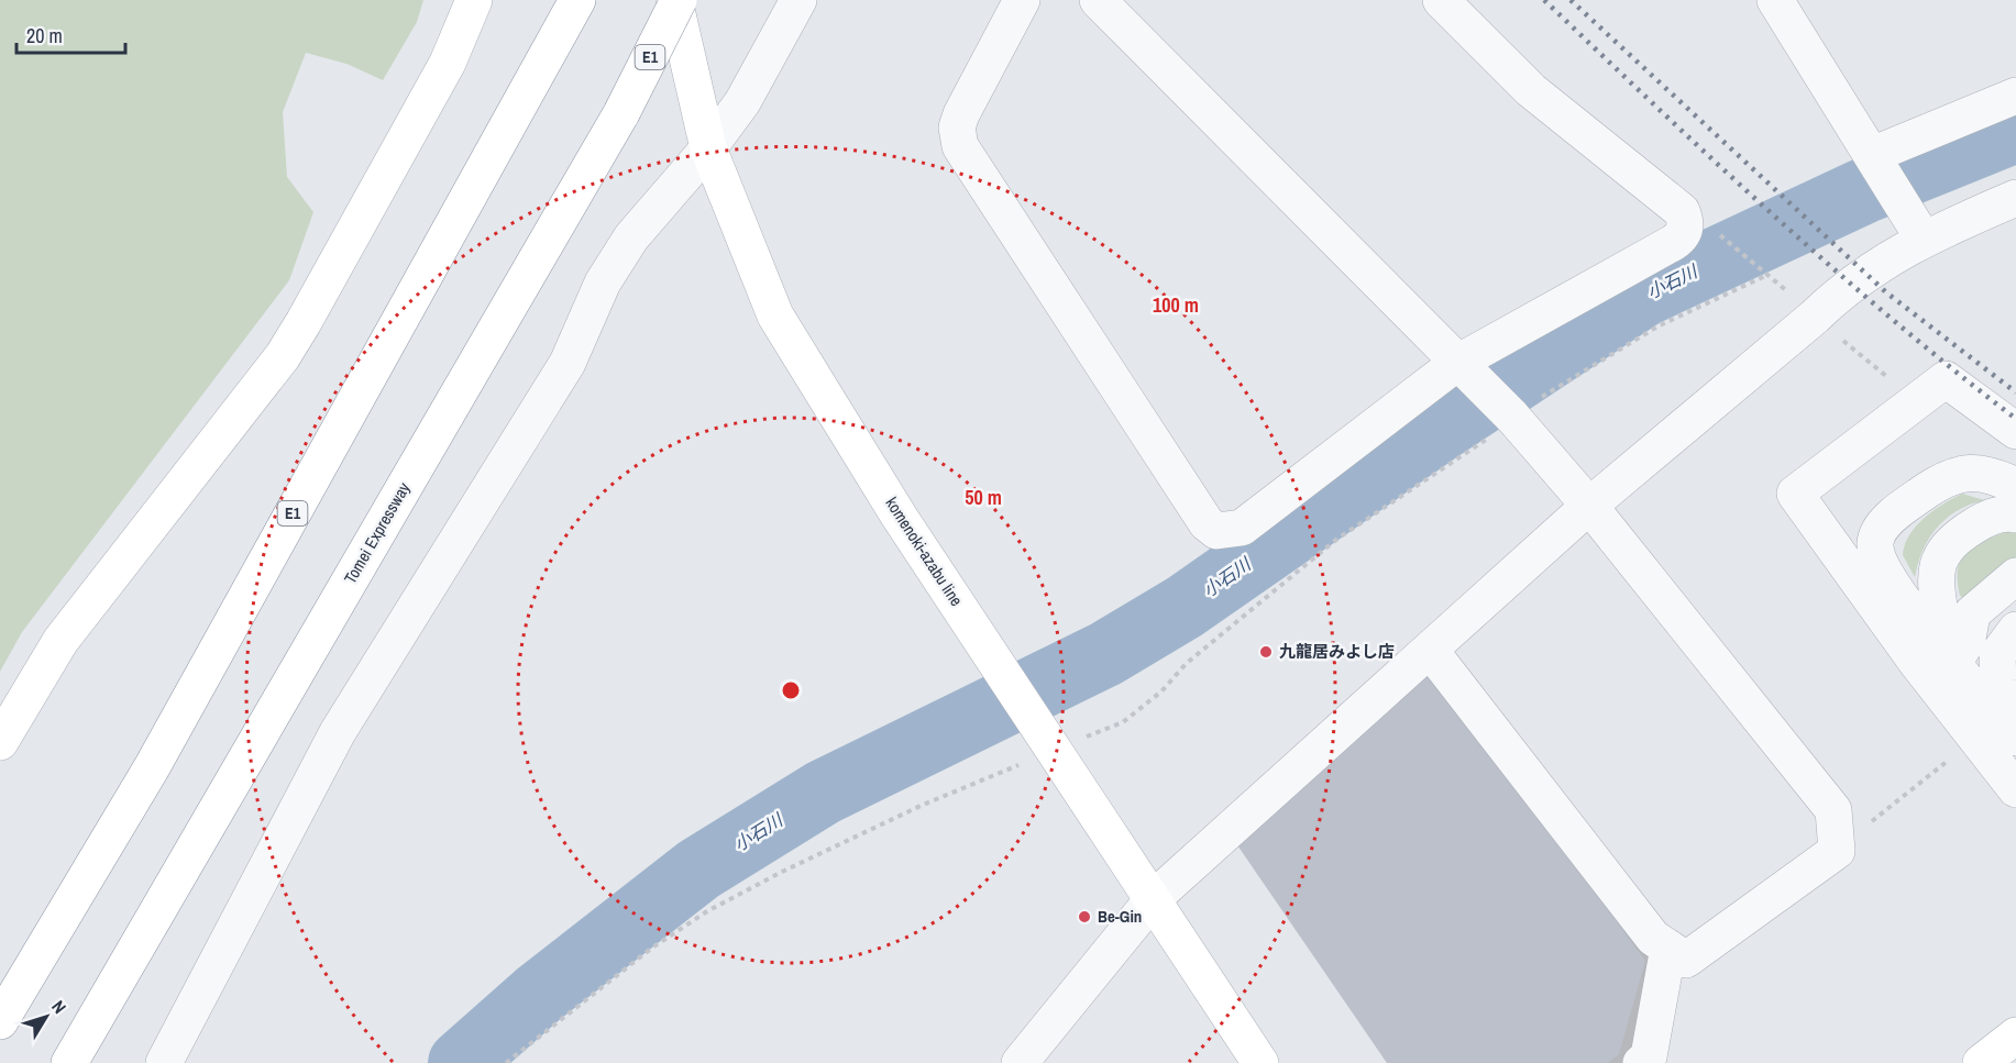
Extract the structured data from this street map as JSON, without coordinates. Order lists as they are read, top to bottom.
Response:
{
  "streets": {
    "main road": ["E1", "Tomei Expressway", "komenoki-azabu line"]
  },
  "crossings": [
    ["Tomei Expressway", "komenoki-azabu line"]
  ],
  "water": ["小石川"],
  "places": ["九龍居みよし店", "Be-Gin"],
  "scale_bar": "20 m",
  "north": "top right",
  "rings": ["100 m", "50 m"]
}
